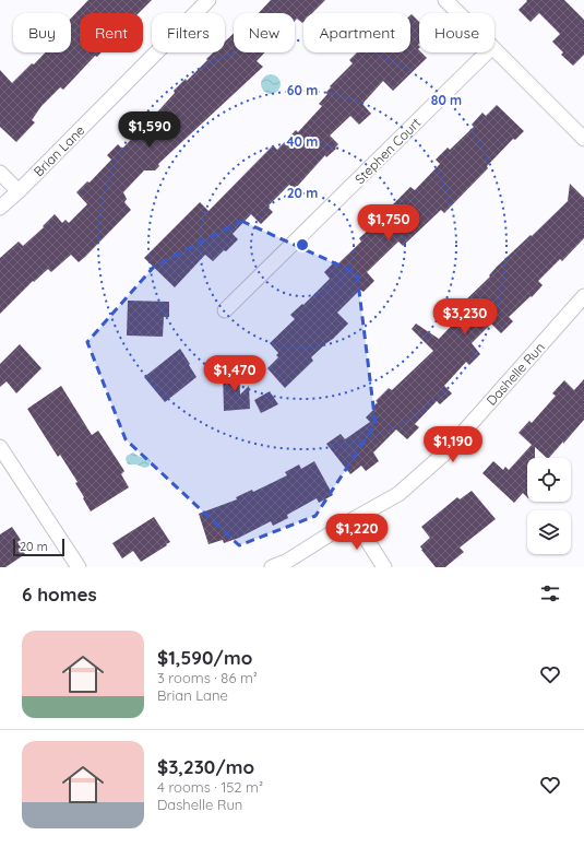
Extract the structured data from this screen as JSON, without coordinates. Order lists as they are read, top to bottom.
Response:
{
  "streets": {
    "street": ["Brian Lane", "Stephen Court", "Dashelle Run"]
  },
  "scale_bar": "20 m",
  "page": {
    "chip": [
      "Buy",
      "Rent",
      "Filters",
      "New",
      "Apartment",
      "House"
    ],
    "price": [
      "$1,590",
      "$1,750",
      "$3,230",
      "$1,470",
      "$1,190",
      "$1,220"
    ],
    "scale": "20 m",
    "heading": "6 homes",
    "list": [
      {
        "name": "$1,590/mo",
        "note": "3 rooms · 86 m² · Brian Lane"
      },
      {
        "name": "$3,230/mo",
        "note": "4 rooms · 152 m² · Dashelle Run"
      }
    ]
  },
  "rings": [
    "60 m",
    "80 m",
    "40 m",
    "20 m"
  ]
}
